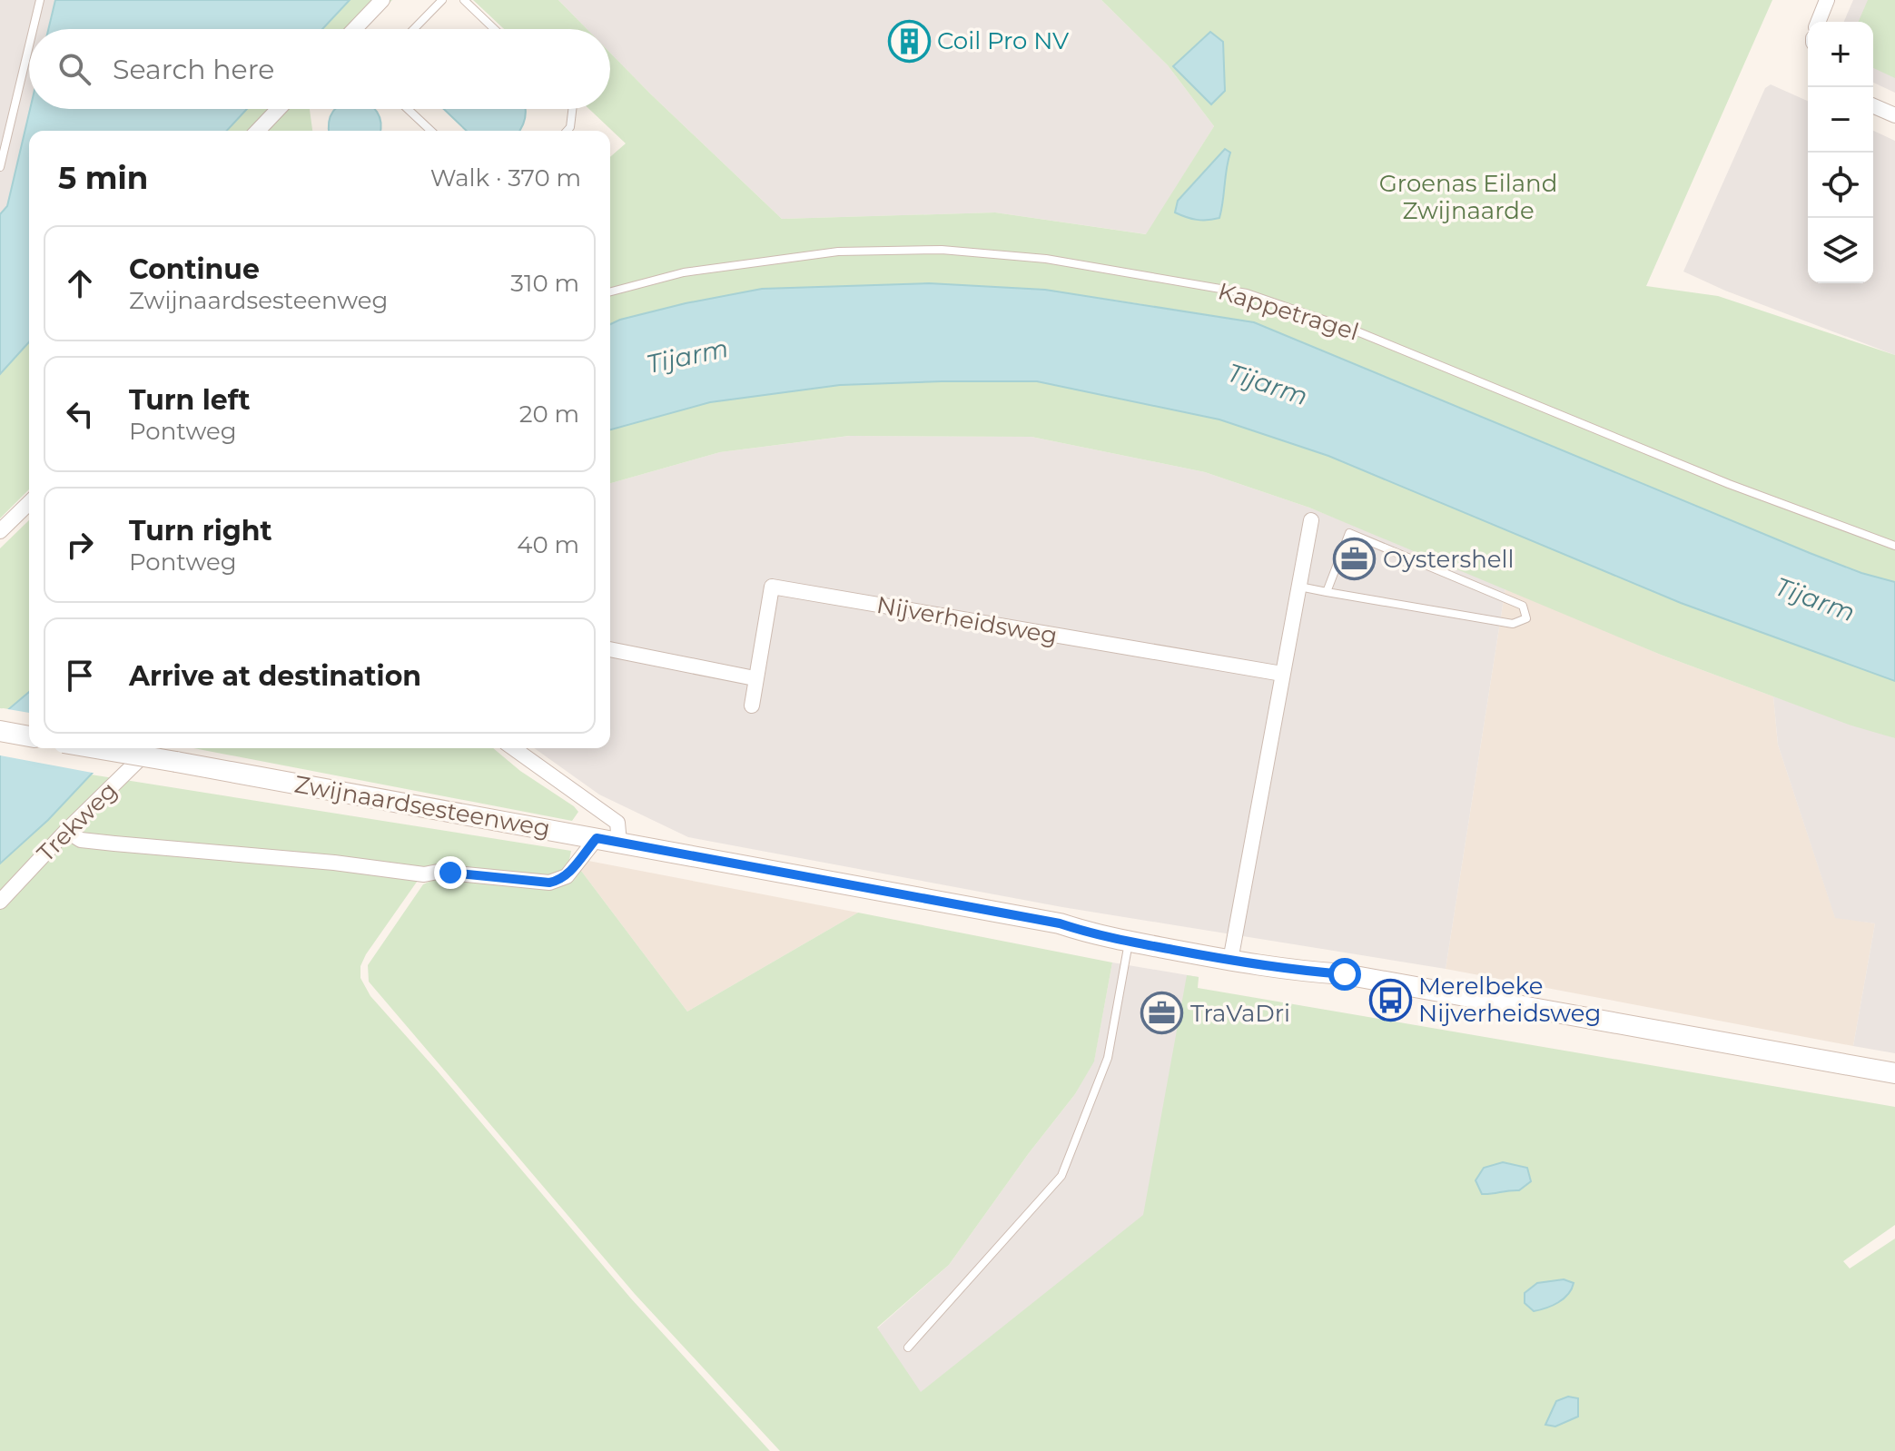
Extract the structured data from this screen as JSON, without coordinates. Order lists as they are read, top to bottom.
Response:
{
  "streets": {
    "main road": ["Zwijnaardsesteenweg"],
    "street": ["Nijverheidsweg", "Trekweg"],
    "lane": ["Kappetragel"]
  },
  "water": ["Tijarm"],
  "parks": ["Groenas Eiland Zwijnaarde"],
  "places": {
    "building": ["Coil Pro NV"],
    "office": ["Oystershell", "TraVaDri"],
    "bus stop": ["Merelbeke Nijverheidsweg"]
  },
  "page": {
    "map_buttons": ["+", "−"],
    "search": "Search here",
    "heading": ["5 min", "Walk · 370 m"],
    "list": [
      ["Continue", "Zwijnaardsesteenweg", "310 m"],
      ["Turn left", "Pontweg", "20 m"],
      ["Turn right", "Pontweg", "40 m"],
      "Arrive at destination"
    ]
  }
}
